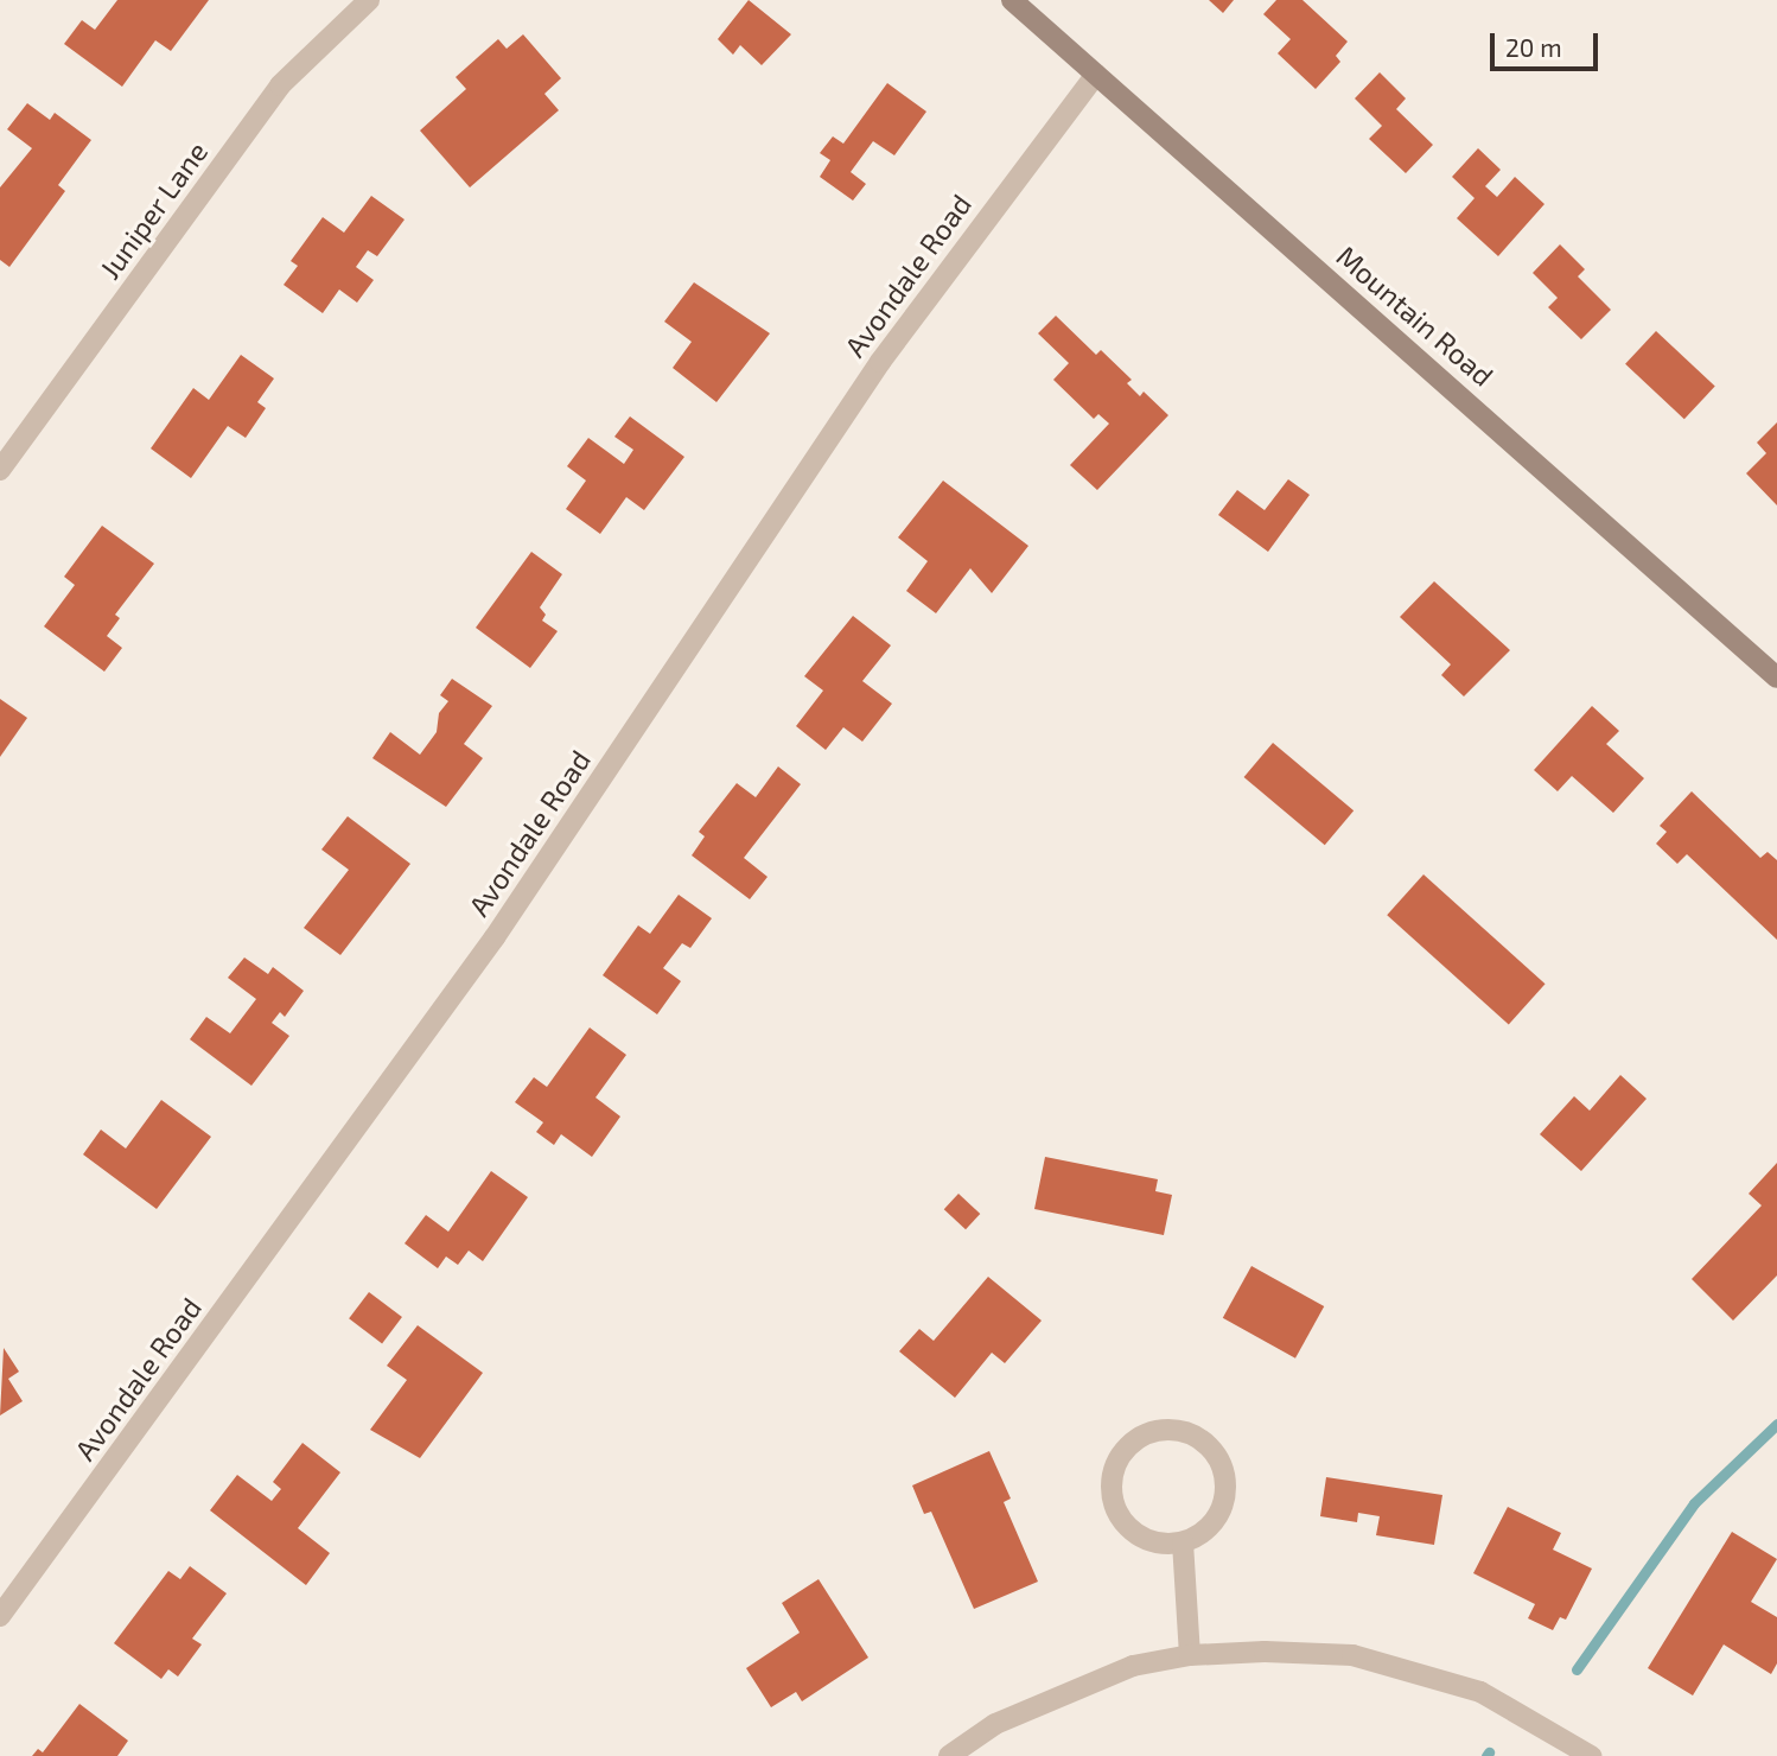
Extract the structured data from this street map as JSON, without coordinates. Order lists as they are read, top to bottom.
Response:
{
  "streets": {
    "main road": ["Mountain Road"],
    "street": ["Juniper Lane", "Avondale Road"]
  },
  "crossings": [
    ["Avondale Road", "Mountain Road"]
  ],
  "scale_bar": "20 m"
}
